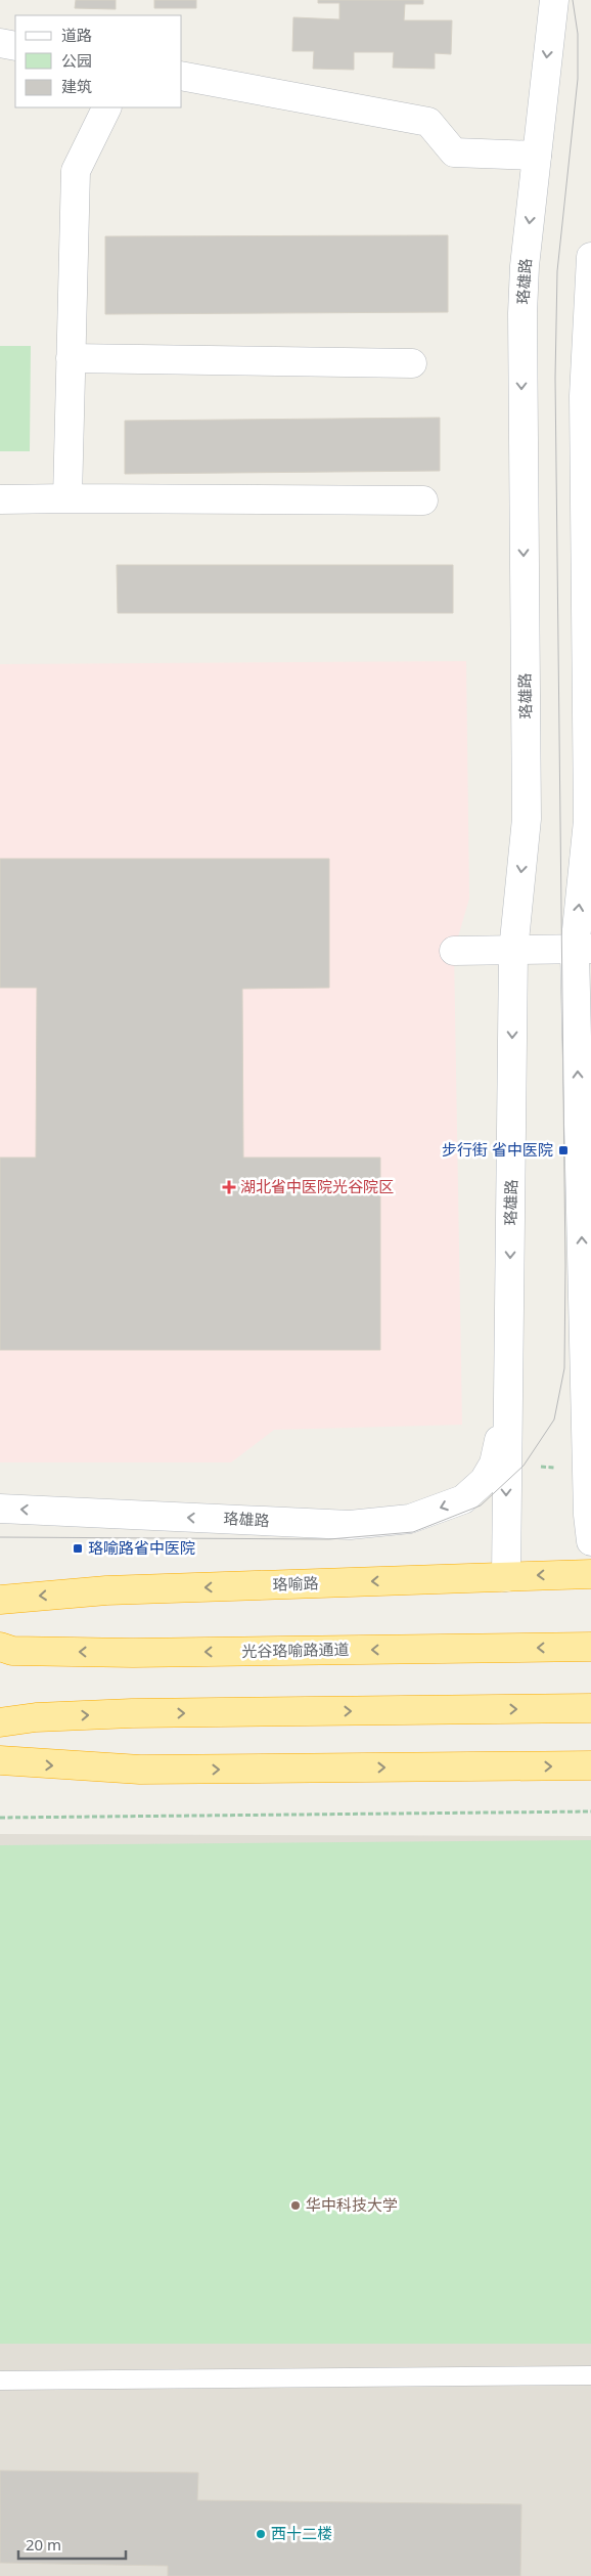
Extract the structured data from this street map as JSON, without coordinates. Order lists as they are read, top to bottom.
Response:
{
  "streets": {
    "highway": ["珞喻路", "光谷珞喻路通道"],
    "main road": ["珞雄路"]
  },
  "crossings": [
    ["珞雄路", "珞喻路"]
  ],
  "places": {
    "transit": ["步行街 省中医院", "珞喻路省中医院"],
    "health": ["湖北省中医院光谷院区"],
    "other": ["华中科技大学", "西十二楼"]
  },
  "legend": ["道路", "公园", "建筑"],
  "scale_bar": "20 m"
}
